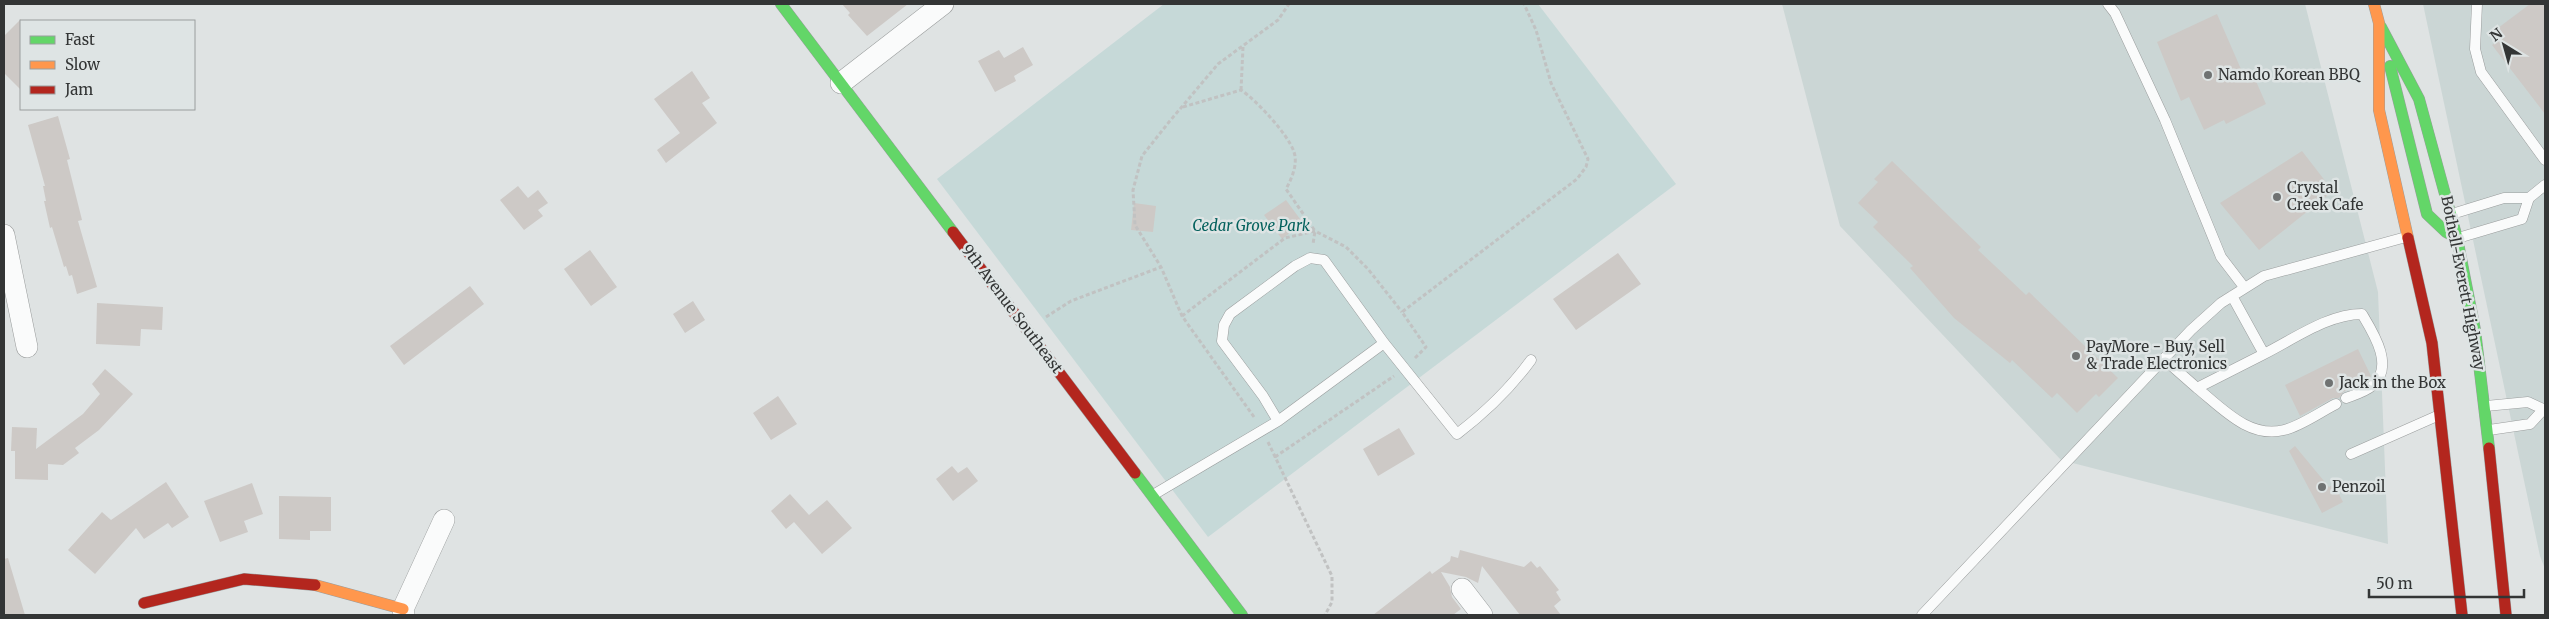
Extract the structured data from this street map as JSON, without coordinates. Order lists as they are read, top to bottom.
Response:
{
  "streets": {
    "main road": ["Bothell-Everett Highway", "9th Avenue Southeast"]
  },
  "parks": ["Cedar Grove Park"],
  "places": [
    "Namdo Korean BBQ",
    "Crystal Creek Cafe",
    "PayMore - Buy, Sell & Trade Electronics",
    "Jack in the Box",
    "Penzoil"
  ],
  "legend": ["Fast", "Slow", "Jam"],
  "scale_bar": "50 m",
  "north": "top left"
}
